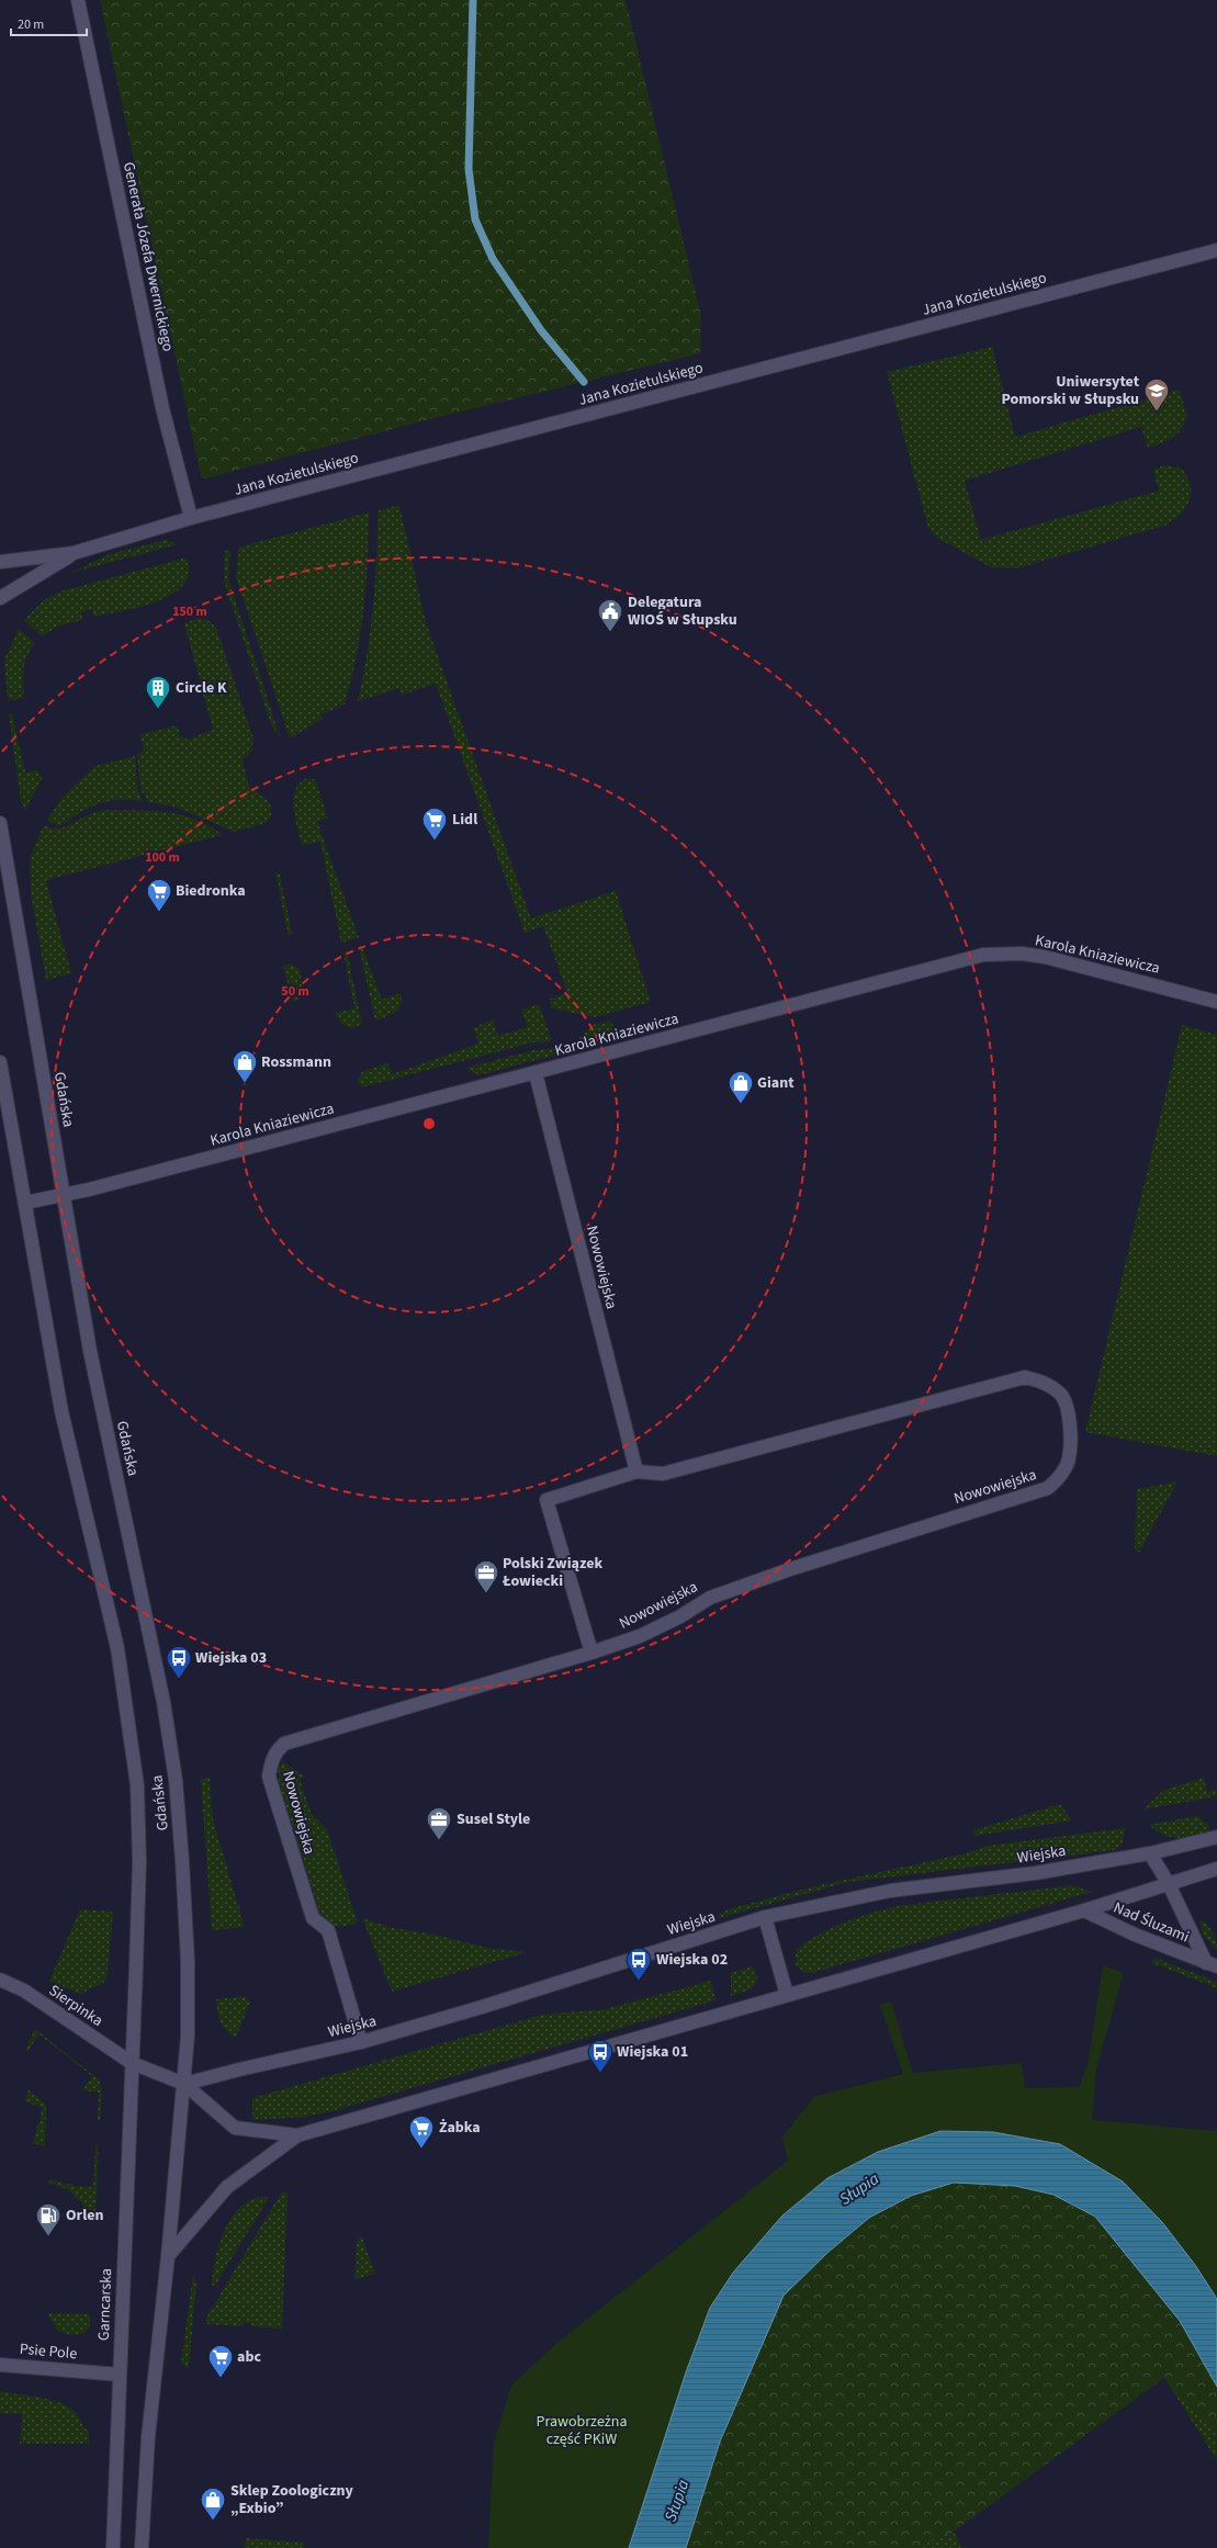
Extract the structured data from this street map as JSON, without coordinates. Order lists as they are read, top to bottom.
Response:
{
  "streets": {
    "main road": [
      "Generała Józefa Dwernickiego",
      "Jana Kozietulskiego",
      "Karola Kniaziewicza",
      "Gdańska",
      "Nowowiejska",
      "Wiejska",
      "Nad Śluzami",
      "Sierpinka",
      "Garncarska",
      "Psie Pole"
    ]
  },
  "crossings": [
    ["Generała Józefa Dwernickiego", "Jana Kozietulskiego"],
    ["Karola Kniaziewicza", "Gdańska"],
    ["Karola Kniaziewicza", "Nowowiejska"],
    ["Gdańska", "Wiejska"],
    ["Gdańska", "Sierpinka"],
    ["Gdańska", "Garncarska"],
    ["Nowowiejska", "Wiejska"],
    ["Wiejska", "Nad Śluzami"],
    ["Sierpinka", "Garncarska"],
    ["Garncarska", "Psie Pole"]
  ],
  "water": ["Słupia"],
  "parks": ["Prawobrzeżna część PKiW"],
  "places": {
    "school or university": ["Uniwersytet Pomorski w Słupsku"],
    "public building": ["Delegatura WIOŚ w Słupsku"],
    "building": ["Circle K"],
    "supermarket": [
      "Lidl",
      "Biedronka",
      "Żabka",
      "abc"
    ],
    "shop": ["Rossmann", "Giant", "Sklep Zoologiczny „Exbio”"],
    "office": ["Polski Związek Łowiecki", "Susel Style"],
    "bus stop": ["Wiejska 03", "Wiejska 02", "Wiejska 01"],
    "fuel station": ["Orlen"]
  },
  "scale_bar": "20 m",
  "rings": ["150 m", "100 m", "50 m"]
}
